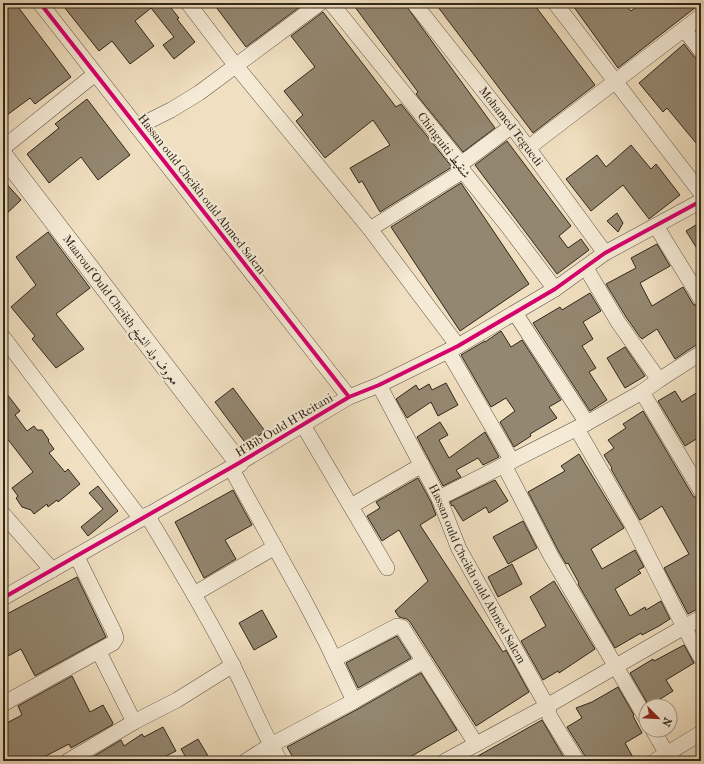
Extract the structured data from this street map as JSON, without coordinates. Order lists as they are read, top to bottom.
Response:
{
  "streets": {
    "street": [
      "Mohamed Teguedi",
      "Chinguiti شنقيط",
      "Hassan ould Cheikh ould Ahmed Salem",
      "Maarouf Ould Cheikh معروف ولد الشيخ",
      "H'Bib Ould H'Reitani"
    ]
  },
  "crossings": [
    ["Mohamed Teguedi", "H'Bib Ould H'Reitani"],
    ["Chinguiti شنقيط", "H'Bib Ould H'Reitani"],
    ["Hassan ould Cheikh ould Ahmed Salem", "H'Bib Ould H'Reitani"],
    ["Maarouf Ould Cheikh معروف ولد الشيخ", "H'Bib Ould H'Reitani"]
  ],
  "north": "bottom right"
}
